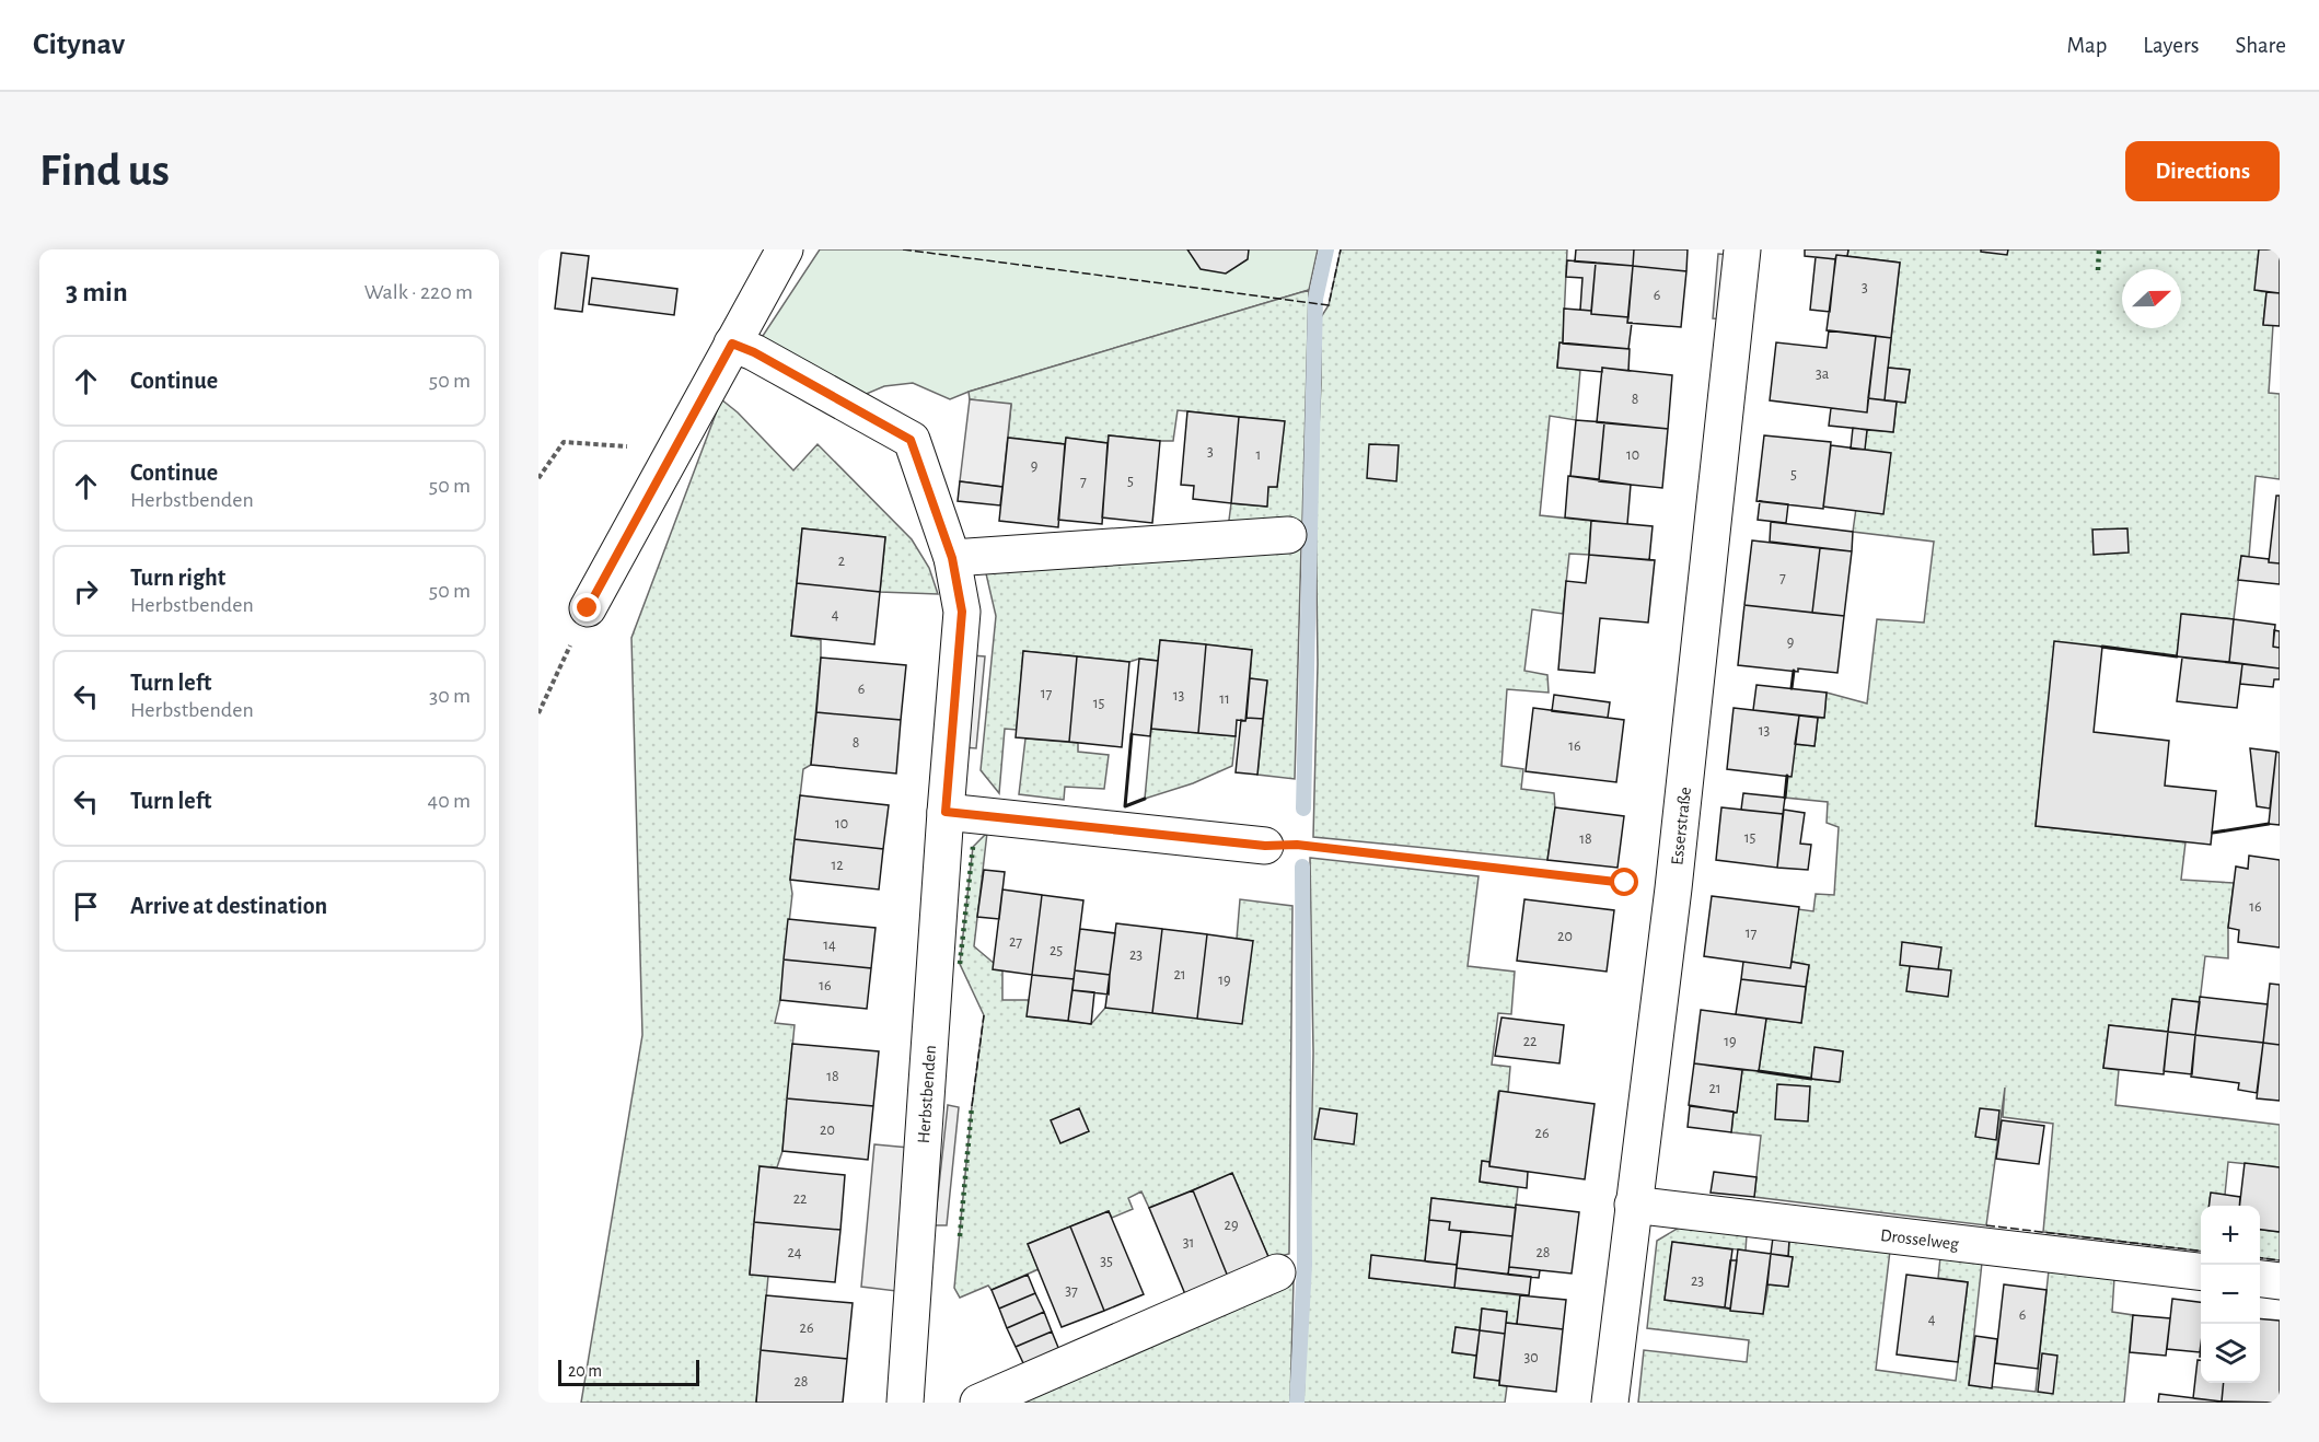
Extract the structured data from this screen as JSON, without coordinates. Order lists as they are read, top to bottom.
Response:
{
  "streets": {
    "street": ["Esserstraße", "Herbstbenden", "Drosselweg"]
  },
  "crossings": [
    ["Esserstraße", "Drosselweg"]
  ],
  "house_numbers": [
    "3",
    "6",
    "3a",
    "8",
    "3",
    "1",
    "10",
    "9",
    "5",
    "7",
    "5",
    "2",
    "7",
    "4",
    "9",
    "6",
    "17",
    "13",
    "11",
    "15",
    "13",
    "8",
    "16",
    "10",
    "15",
    "18",
    "12",
    "16",
    "17",
    "20",
    "27",
    "14",
    "25",
    "23",
    "21",
    "19",
    "16",
    "22",
    "19",
    "18",
    "21",
    "20",
    "26",
    "22",
    "29",
    "31",
    "24",
    "28",
    "35",
    "23",
    "37",
    "6",
    "4",
    "26",
    "30",
    "28"
  ],
  "scale_bar": "20 m",
  "north": "right",
  "page": {
    "header": "Citynav",
    "nav": ["Map", "Layers", "Share"],
    "buttons": "Directions",
    "title": "Find us",
    "heading": ["3 min", "Walk · 220 m"],
    "list": [
      ["Continue", "50 m"],
      ["Continue", "Herbstbenden", "50 m"],
      ["Turn right", "Herbstbenden", "50 m"],
      ["Turn left", "Herbstbenden", "30 m"],
      ["Turn left", "40 m"],
      "Arrive at destination"
    ],
    "map_buttons": ["+", "−"],
    "scale": "20 m"
  }
}
